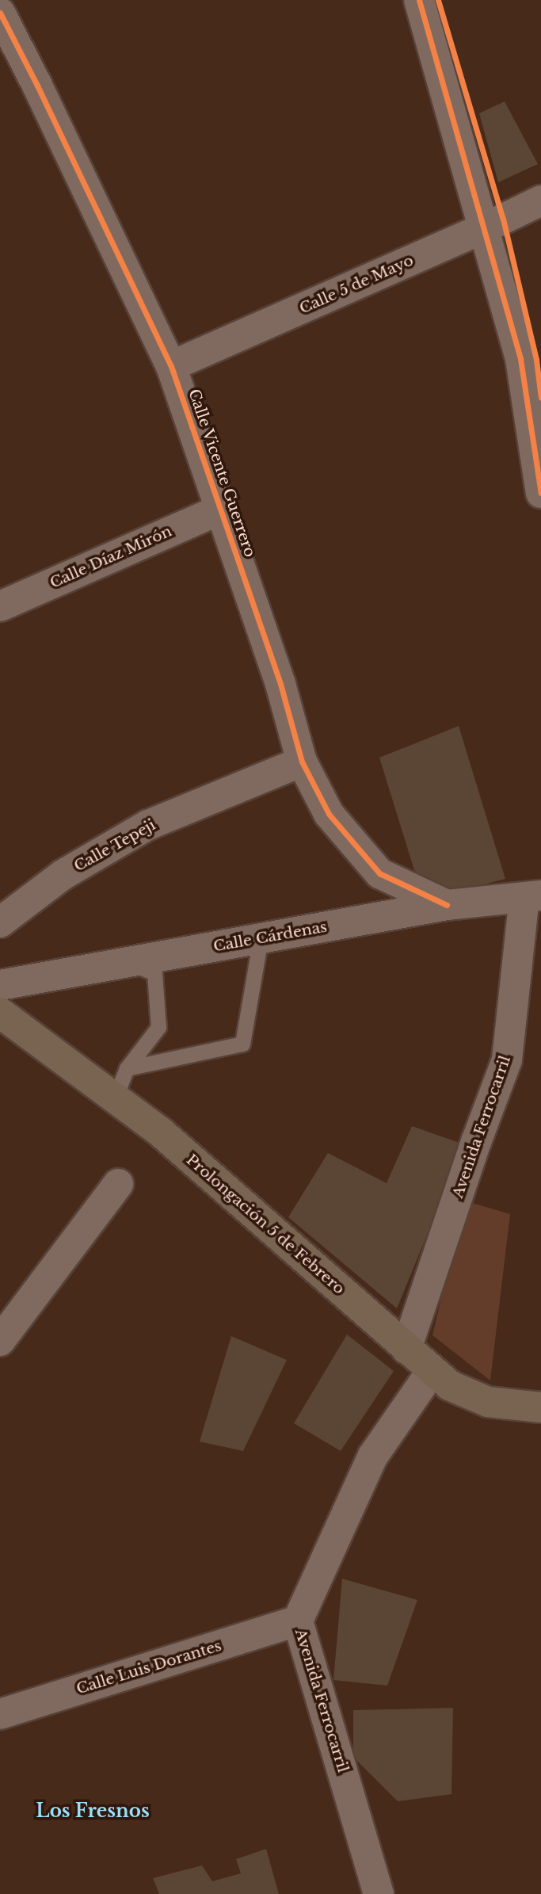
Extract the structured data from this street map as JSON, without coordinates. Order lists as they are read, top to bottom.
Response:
{
  "streets": {
    "main road": ["Prolongación 5 de Febrero"],
    "street": [
      "Calle 5 de Mayo",
      "Calle Vicente Guerrero",
      "Calle Díaz Mirón",
      "Calle Tepeji",
      "Calle Cárdenas",
      "Avenida Ferrocarril",
      "Calle Luis Dorantes"
    ]
  },
  "crossings": [
    ["Calle 5 de Mayo", "Calle Vicente Guerrero"],
    ["Calle Vicente Guerrero", "Calle Díaz Mirón"],
    ["Calle Vicente Guerrero", "Calle Tepeji"],
    ["Calle Vicente Guerrero", "Calle Cárdenas"],
    ["Calle Cárdenas", "Avenida Ferrocarril"],
    ["Avenida Ferrocarril", "Prolongación 5 de Febrero"],
    ["Avenida Ferrocarril", "Calle Luis Dorantes"]
  ],
  "districts": ["Los Fresnos"]
}
